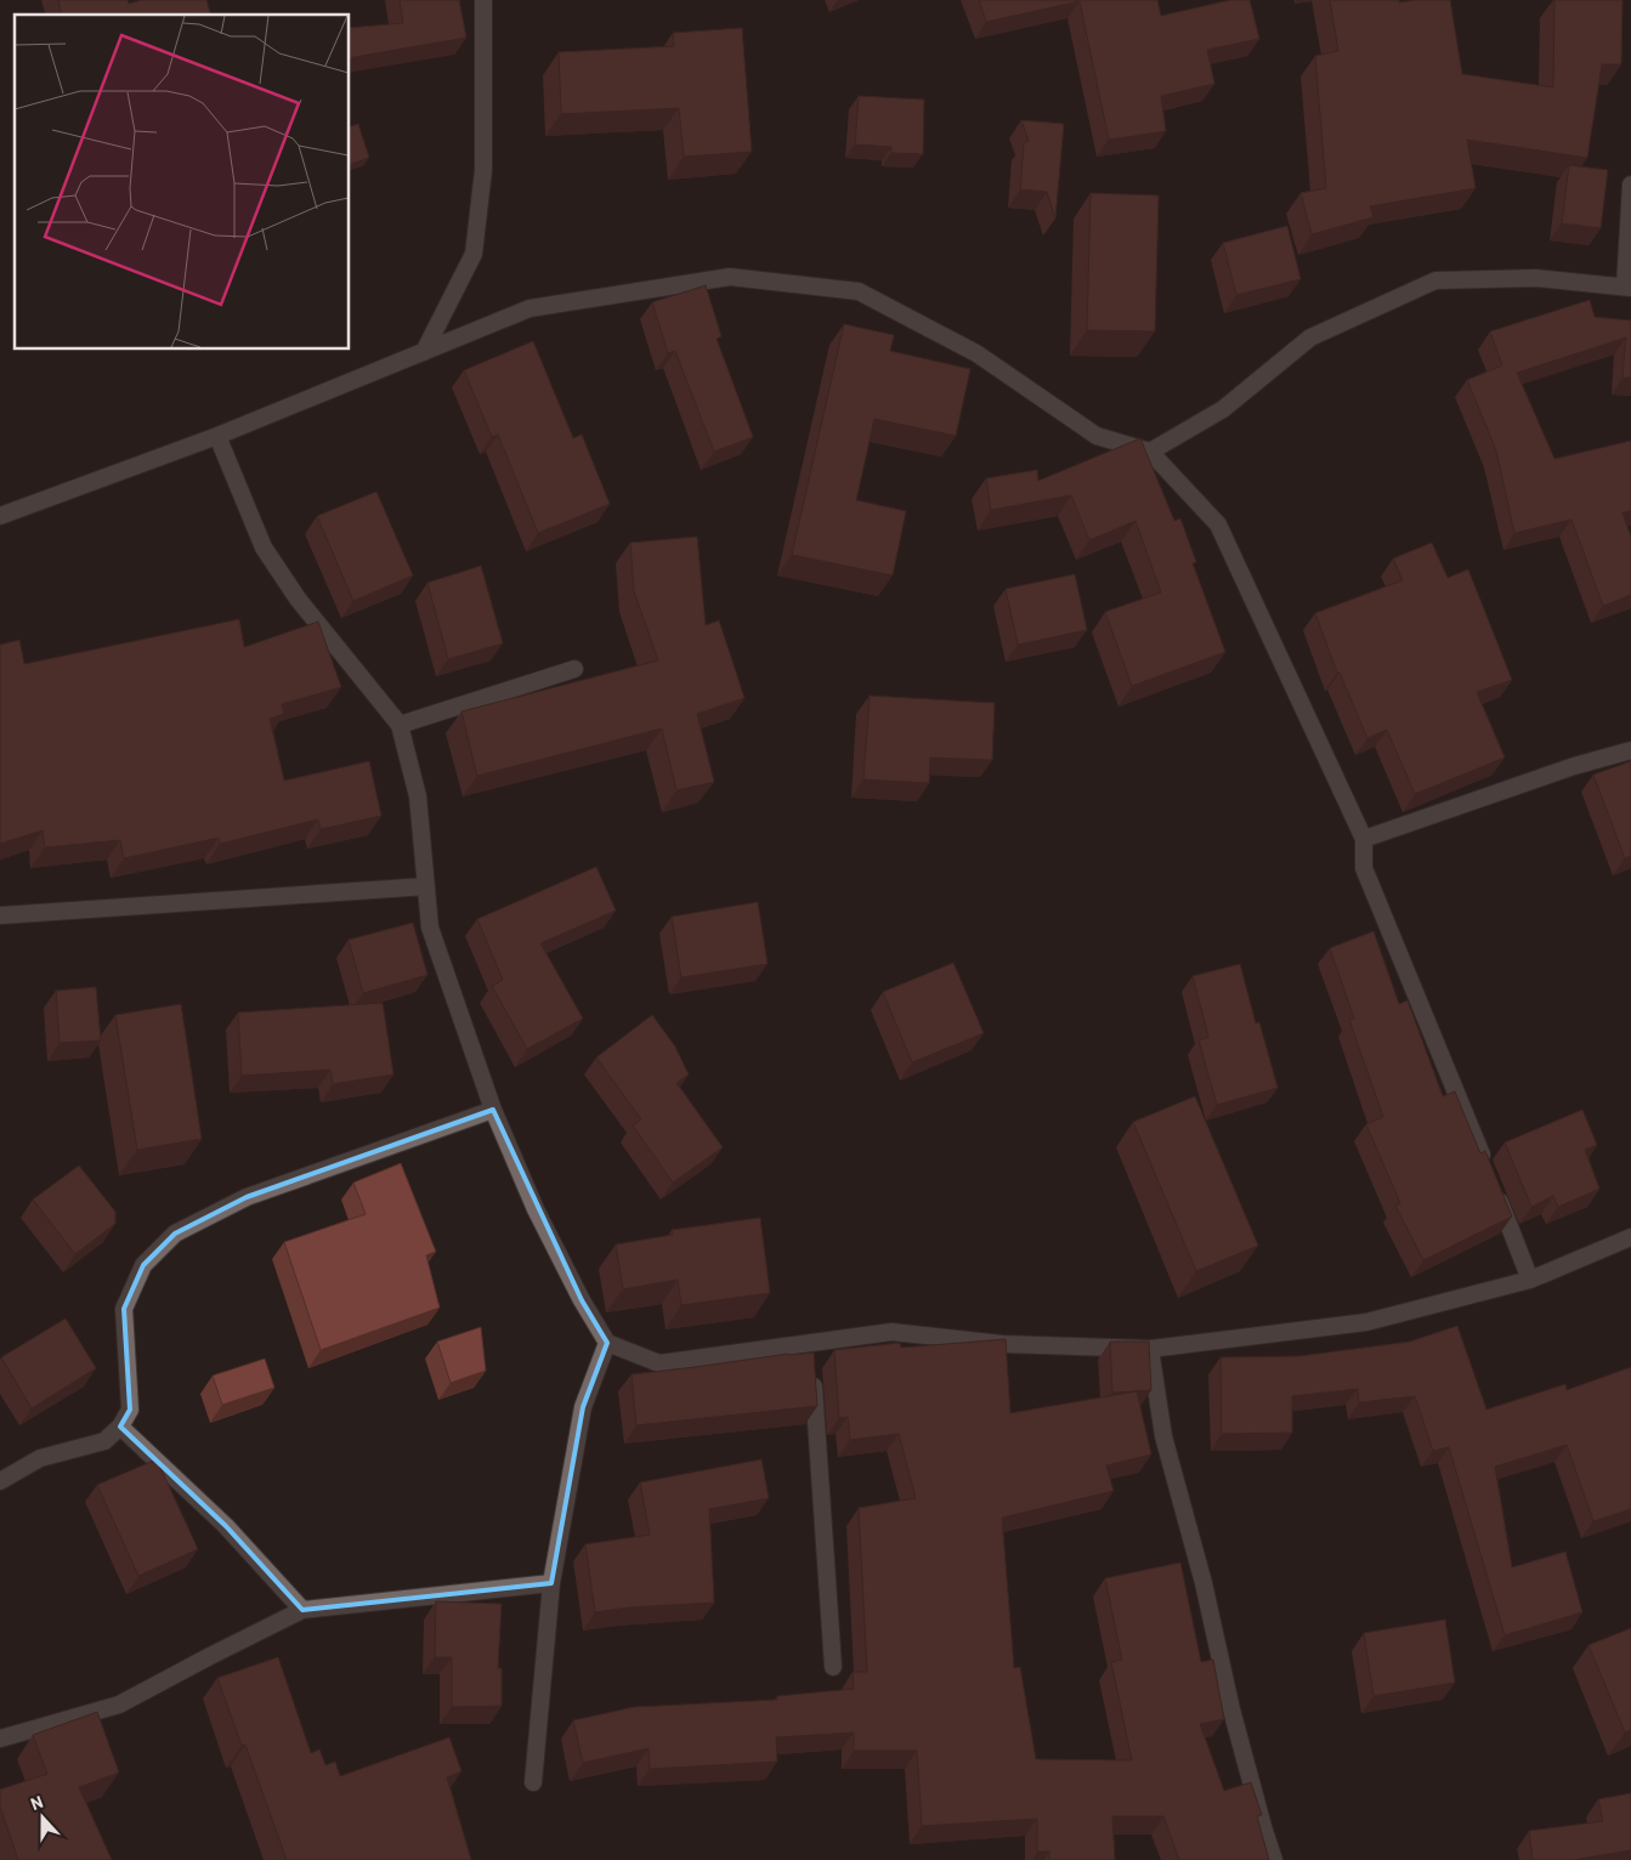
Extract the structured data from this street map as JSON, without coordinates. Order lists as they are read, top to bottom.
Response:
{
  "north": "top"
}
